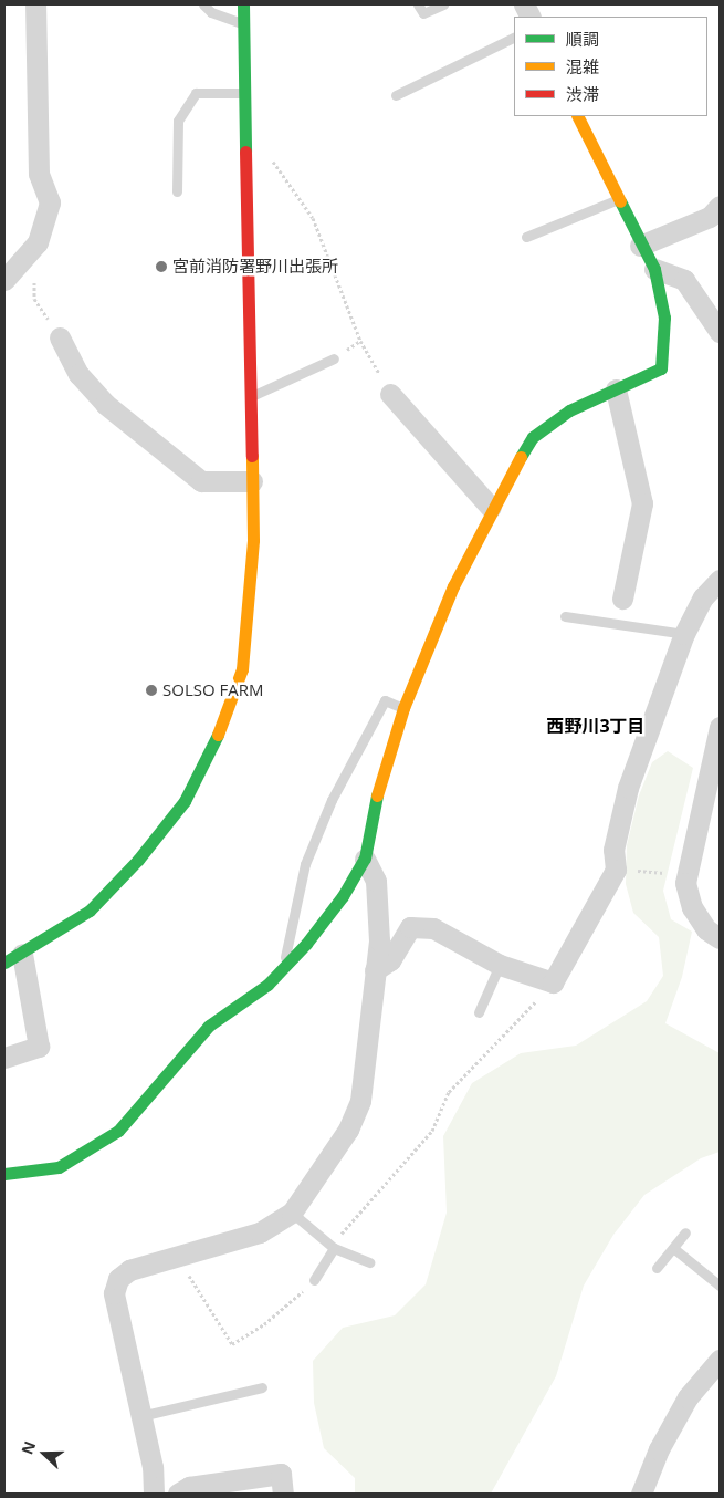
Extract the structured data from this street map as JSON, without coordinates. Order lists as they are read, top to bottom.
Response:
{
  "districts": ["西野川3丁目"],
  "places": ["宮前消防署野川出張所", "SOLSO FARM"],
  "legend": ["順調", "混雑", "渋滞"],
  "north": "left"
}
